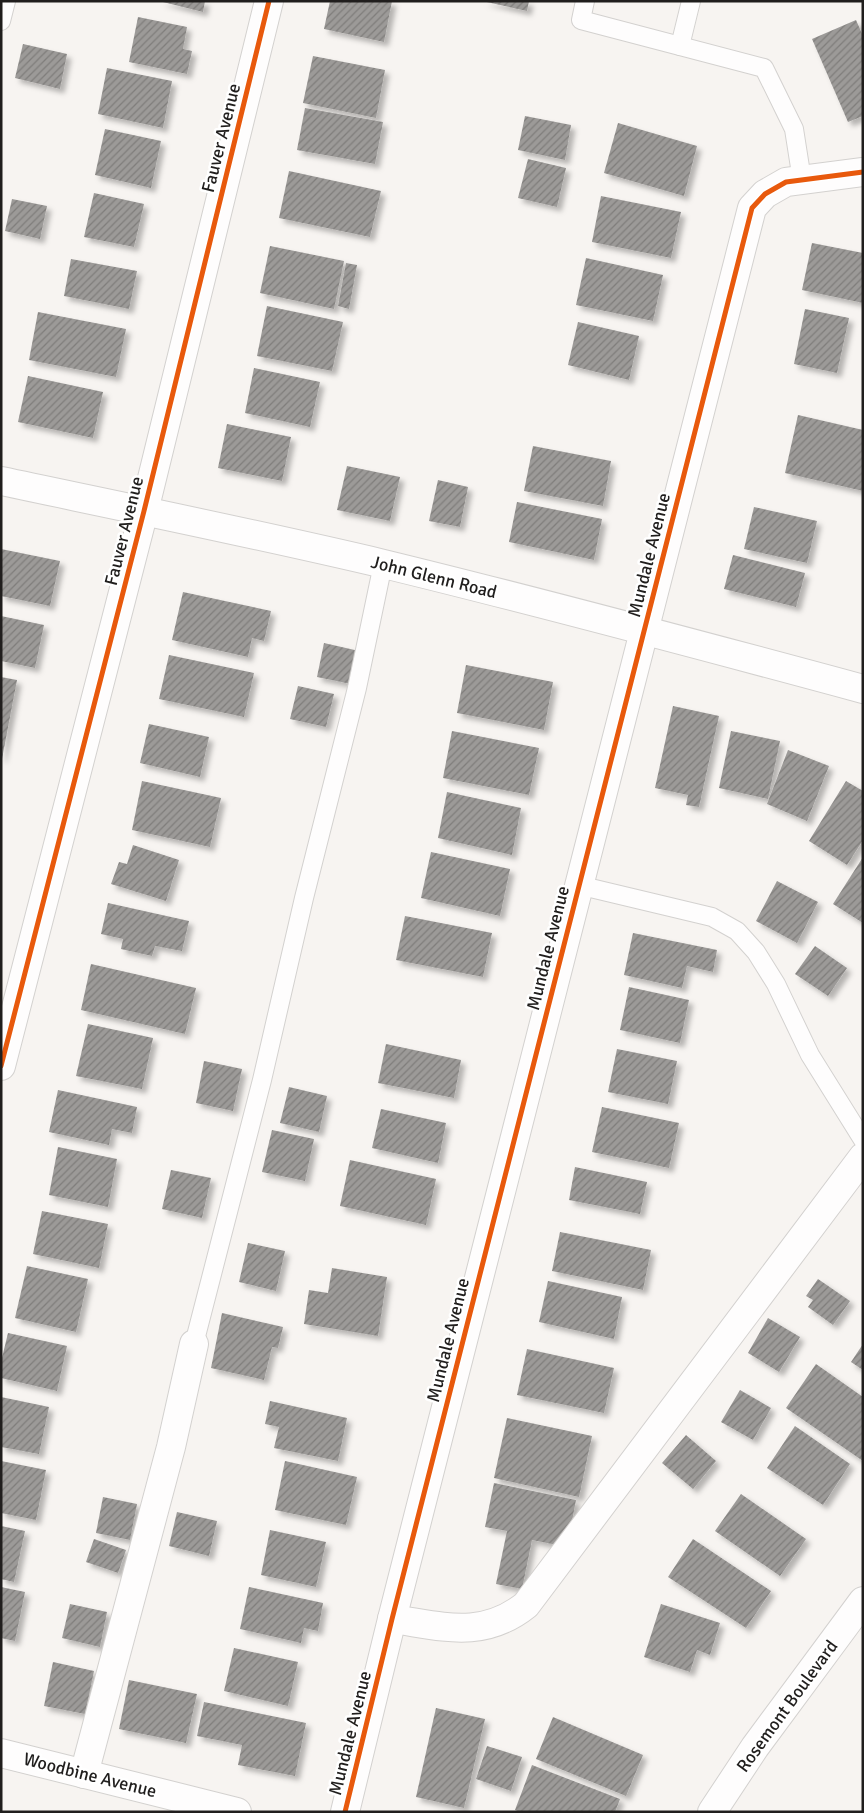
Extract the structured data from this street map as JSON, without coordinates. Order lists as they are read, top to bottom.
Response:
{
  "streets": {
    "street": [
      "Fauver Avenue",
      "Mundale Avenue",
      "John Glenn Road",
      "Rosemont Boulevard",
      "Woodbine Avenue"
    ]
  },
  "crossings": [
    ["Fauver Avenue", "John Glenn Road"],
    ["Mundale Avenue", "John Glenn Road"]
  ]
}
